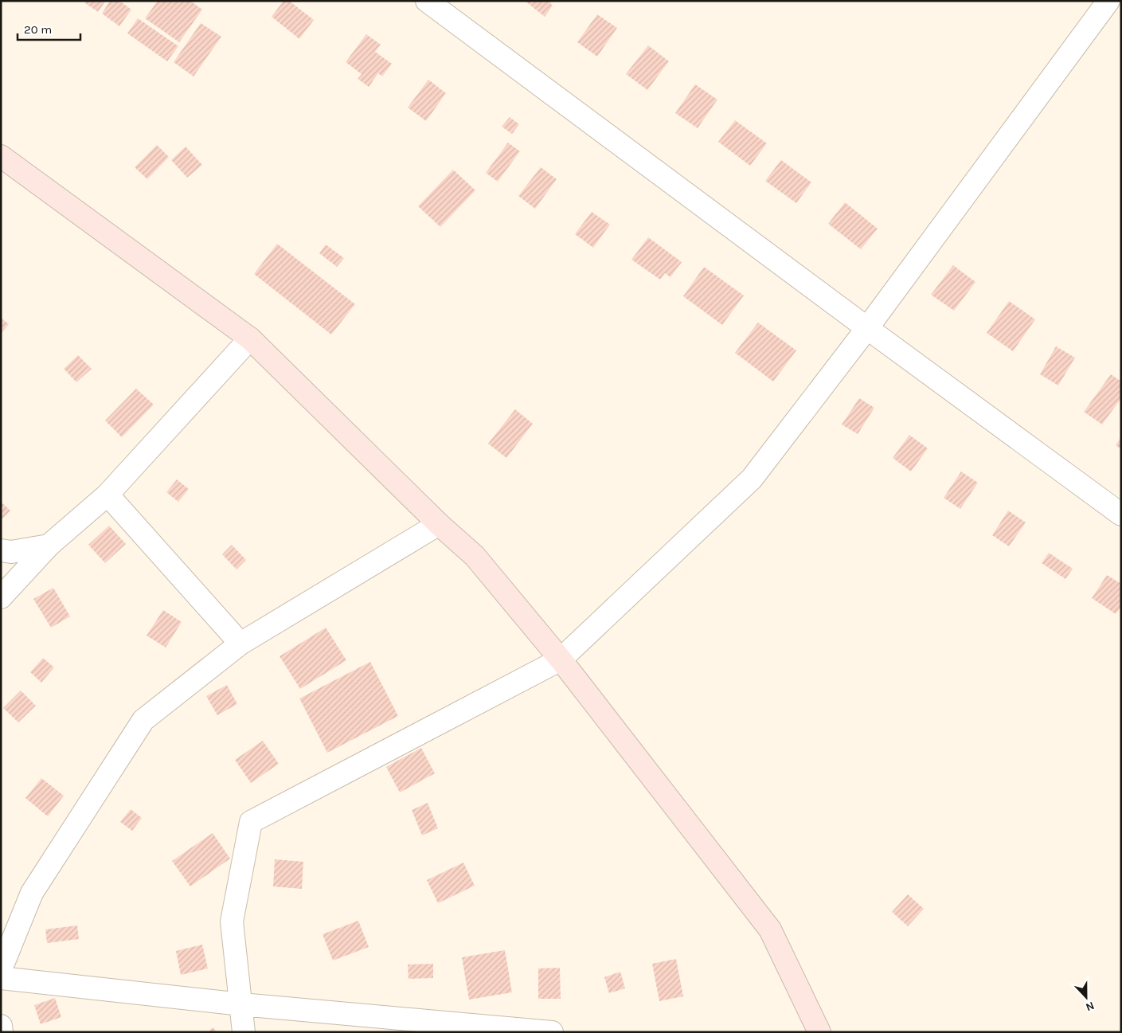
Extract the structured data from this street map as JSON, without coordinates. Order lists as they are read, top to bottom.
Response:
{
  "scale_bar": "20 m",
  "north": "bottom"
}
